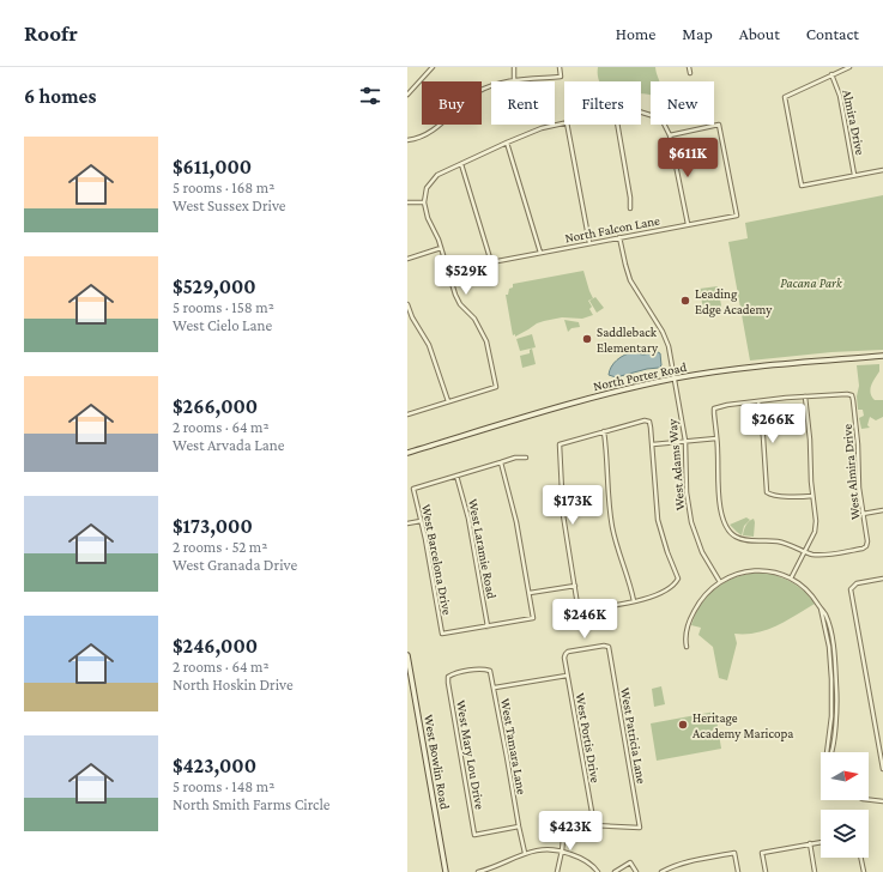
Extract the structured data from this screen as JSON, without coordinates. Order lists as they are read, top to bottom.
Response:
{
  "streets": {
    "street": [
      "Almira Drive",
      "North Falcon Lane",
      "North Porter Road",
      "West Adams Way",
      "West Almira Drive",
      "West Laramie Road",
      "West Barcelona Drive",
      "West Patricia Lane",
      "West Portis Drive",
      "West Tamara Lane",
      "West Mary Lou Drive",
      "West Bowlin Road"
    ]
  },
  "crossings": [
    ["North Falcon Lane", "West Adams Way"],
    ["North Porter Road", "West Adams Way"],
    ["West Laramie Road", "West Barcelona Drive"],
    ["West Patricia Lane", "West Portis Drive"],
    ["West Tamara Lane", "West Mary Lou Drive"]
  ],
  "parks": ["Pacana Park"],
  "places": ["Leading Edge Academy", "Saddleback Elementary", "Heritage Academy Maricopa"],
  "north": "right",
  "page": {
    "header": "Roofr",
    "nav": [
      "Home",
      "Map",
      "About",
      "Contact"
    ],
    "heading": "6 homes",
    "chip": [
      "Buy",
      "Rent",
      "Filters",
      "New"
    ],
    "list": [
      {
        "name": "$611,000",
        "note": "5 rooms · 168 m² · West Sussex Drive"
      },
      {
        "name": "$529,000",
        "note": "5 rooms · 158 m² · West Cielo Lane"
      },
      {
        "name": "$266,000",
        "note": "2 rooms · 64 m² · West Arvada Lane"
      },
      {
        "name": "$173,000",
        "note": "2 rooms · 52 m² · West Granada Drive"
      },
      {
        "name": "$246,000",
        "note": "2 rooms · 64 m² · North Hoskin Drive"
      },
      {
        "name": "$423,000",
        "note": "5 rooms · 148 m² · North Smith Farms Circle"
      }
    ],
    "price": [
      "$611K",
      "$529K",
      "$266K",
      "$173K",
      "$246K",
      "$423K"
    ]
  }
}
